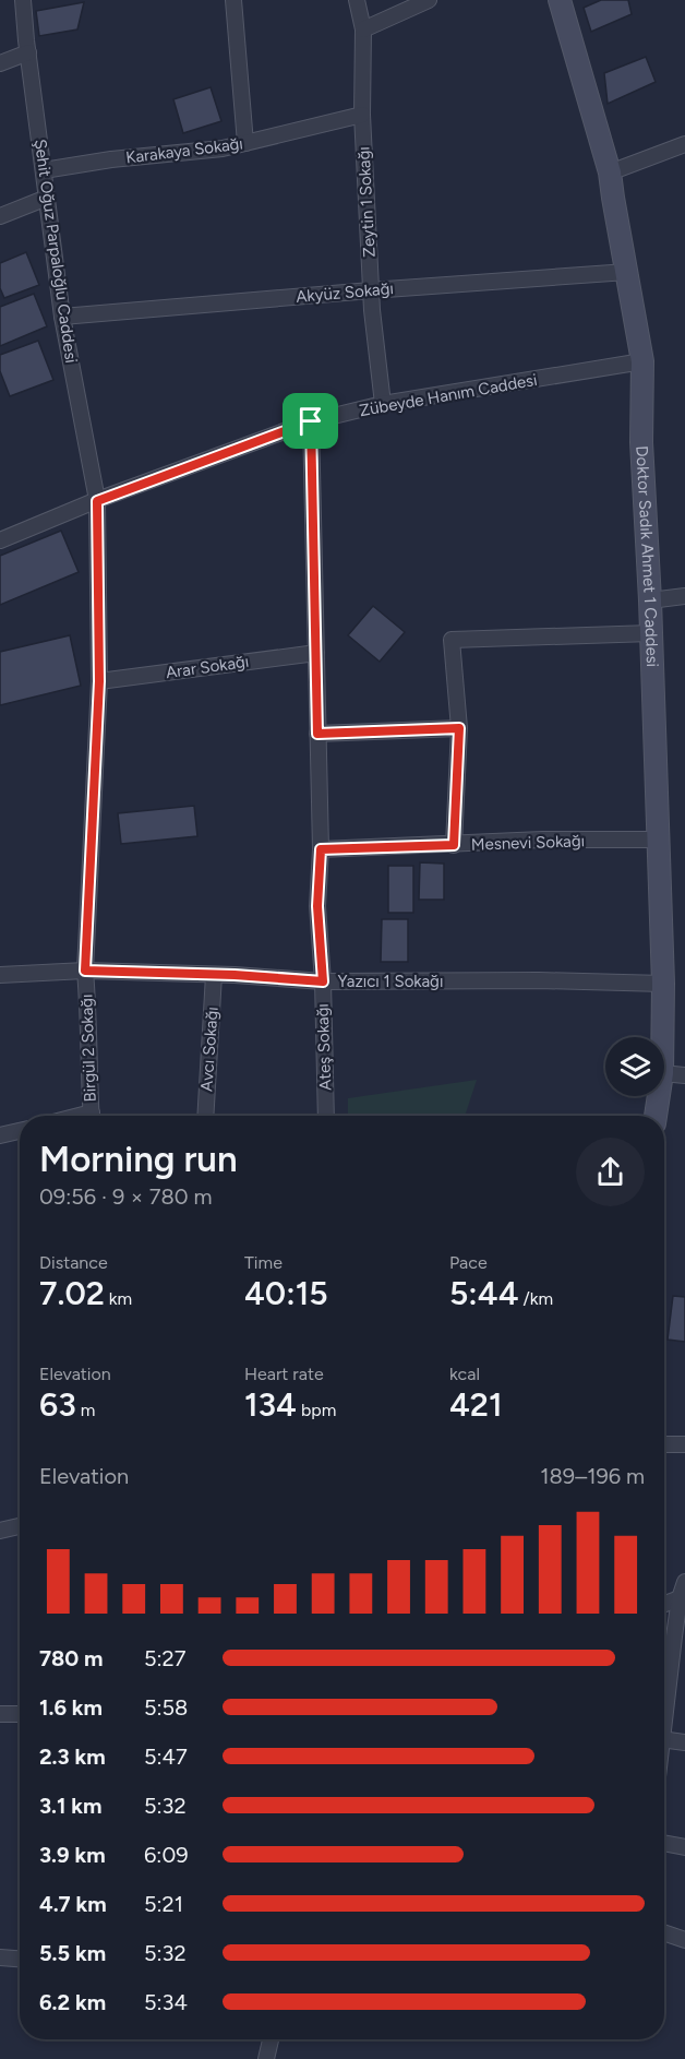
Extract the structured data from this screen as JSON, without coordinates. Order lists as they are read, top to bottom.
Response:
{
  "streets": {
    "street": [
      "Karakaya Sokağı",
      "Zeytin 1 Sokağı",
      "Şehit Oğuz Parpaloğlu Caddesi",
      "Akyüz Sokağı",
      "Zübeyde Hanım Caddesi",
      "Doktor Sadık Ahmet 1 Caddesi",
      "Arar Sokağı",
      "Mesnevi Sokağı",
      "Yazıcı 1 Sokağı",
      "Ateş Sokağı",
      "Birgül 2 Sokağı",
      "Avcı Sokağı"
    ]
  },
  "crossings": [
    ["Karakaya Sokağı", "Zeytin 1 Sokağı"],
    ["Karakaya Sokağı", "Şehit Oğuz Parpaloğlu Caddesi"],
    ["Zeytin 1 Sokağı", "Akyüz Sokağı"],
    ["Zeytin 1 Sokağı", "Zübeyde Hanım Caddesi"],
    ["Şehit Oğuz Parpaloğlu Caddesi", "Akyüz Sokağı"],
    ["Şehit Oğuz Parpaloğlu Caddesi", "Zübeyde Hanım Caddesi"],
    ["Şehit Oğuz Parpaloğlu Caddesi", "Birgül 2 Sokağı"],
    ["Akyüz Sokağı", "Doktor Sadık Ahmet 1 Caddesi"],
    ["Zübeyde Hanım Caddesi", "Doktor Sadık Ahmet 1 Caddesi"],
    ["Zübeyde Hanım Caddesi", "Ateş Sokağı"],
    ["Zübeyde Hanım Caddesi", "Birgül 2 Sokağı"],
    ["Doktor Sadık Ahmet 1 Caddesi", "Mesnevi Sokağı"],
    ["Doktor Sadık Ahmet 1 Caddesi", "Yazıcı 1 Sokağı"],
    ["Arar Sokağı", "Ateş Sokağı"],
    ["Arar Sokağı", "Birgül 2 Sokağı"],
    ["Mesnevi Sokağı", "Ateş Sokağı"],
    ["Yazıcı 1 Sokağı", "Ateş Sokağı"],
    ["Yazıcı 1 Sokağı", "Birgül 2 Sokağı"],
    ["Yazıcı 1 Sokağı", "Avcı Sokağı"]
  ],
  "page": {
    "heading": ["Morning run", "09:56 · 9 × 780 m"],
    "stats": [
      ["Distance", "7.02 km"],
      ["Time", "40:15"],
      ["Pace", "5:44 /km"],
      ["Elevation", "63 m"],
      ["Heart rate", "134 bpm"],
      ["kcal", "421"]
    ],
    "chart": ["Elevation", "189–196 m"],
    "list": [
      {
        "name": "780 m",
        "note": "5:27"
      },
      {
        "name": "1.6 km",
        "note": "5:58"
      },
      {
        "name": "2.3 km",
        "note": "5:47"
      },
      {
        "name": "3.1 km",
        "note": "5:32"
      },
      {
        "name": "3.9 km",
        "note": "6:09"
      },
      {
        "name": "4.7 km",
        "note": "5:21"
      },
      {
        "name": "5.5 km",
        "note": "5:32"
      },
      {
        "name": "6.2 km",
        "note": "5:34"
      }
    ]
  }
}
